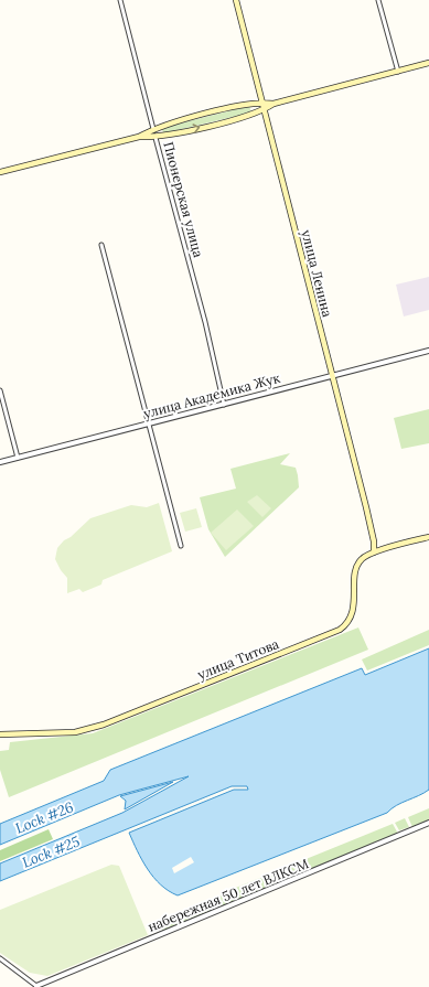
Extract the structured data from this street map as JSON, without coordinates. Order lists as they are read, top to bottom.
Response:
{
  "streets": {
    "main road": ["Пионерская улица", "улица Ленина", "улица Титова"],
    "street": ["улица Академика Жук", "набережная 50 лет ВЛКСМ"]
  },
  "crossings": [
    ["Пионерская улица", "улица Академика Жук"],
    ["улица Ленина", "улица Академика Жук"],
    ["улица Ленина", "улица Титова"]
  ],
  "water": ["Lock #26", "Lock #25"]
}
